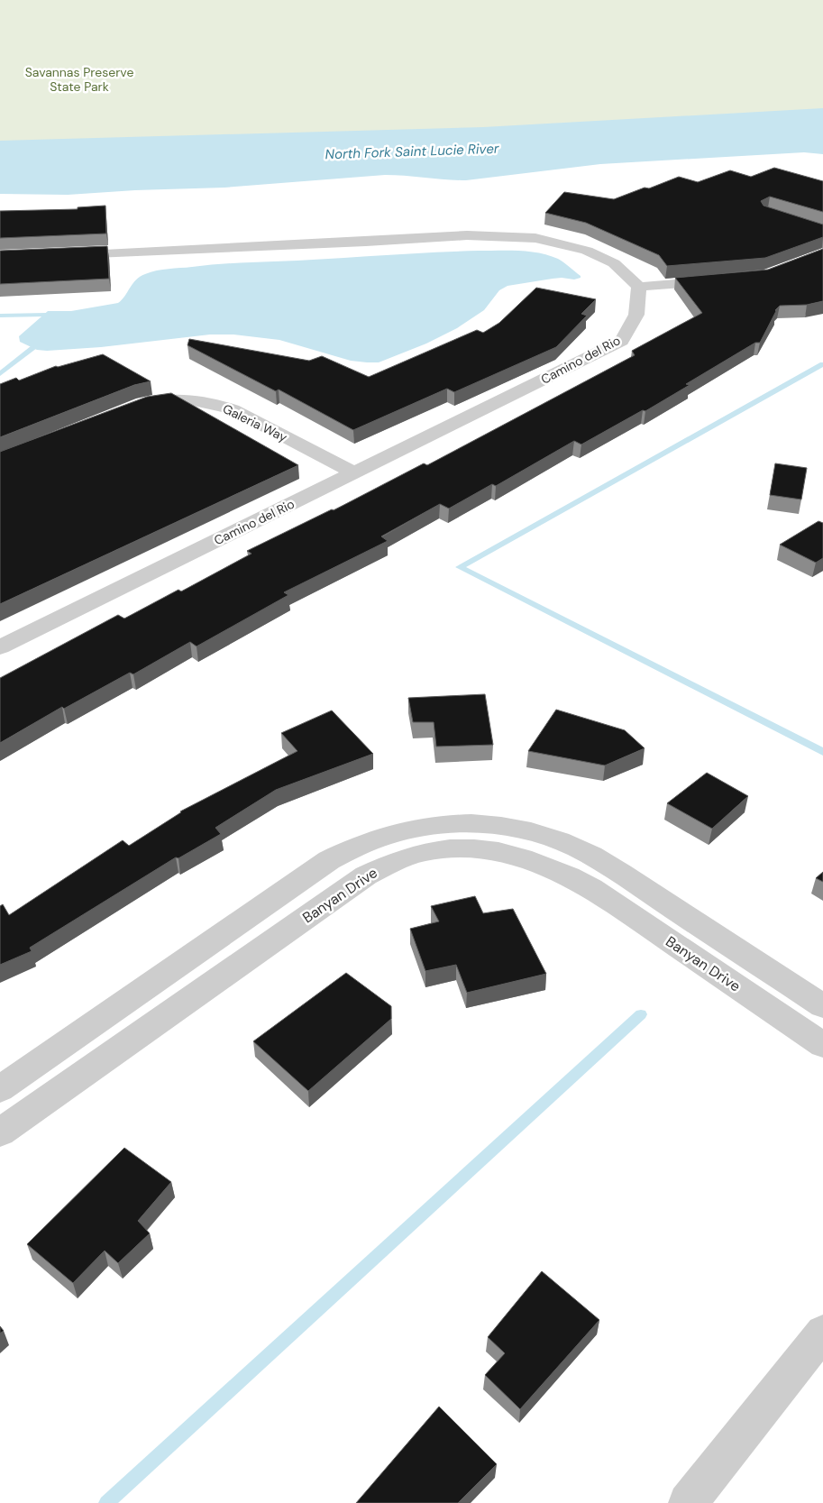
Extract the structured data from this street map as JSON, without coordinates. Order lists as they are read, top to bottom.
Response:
{
  "streets": {
    "street": ["Camino del Rio", "Galeria Way", "Banyan Drive"]
  },
  "crossings": [
    ["Camino del Rio", "Galeria Way"]
  ],
  "water": ["North Fork Saint Lucie River"],
  "parks": ["Savannas Preserve State Park"]
}
